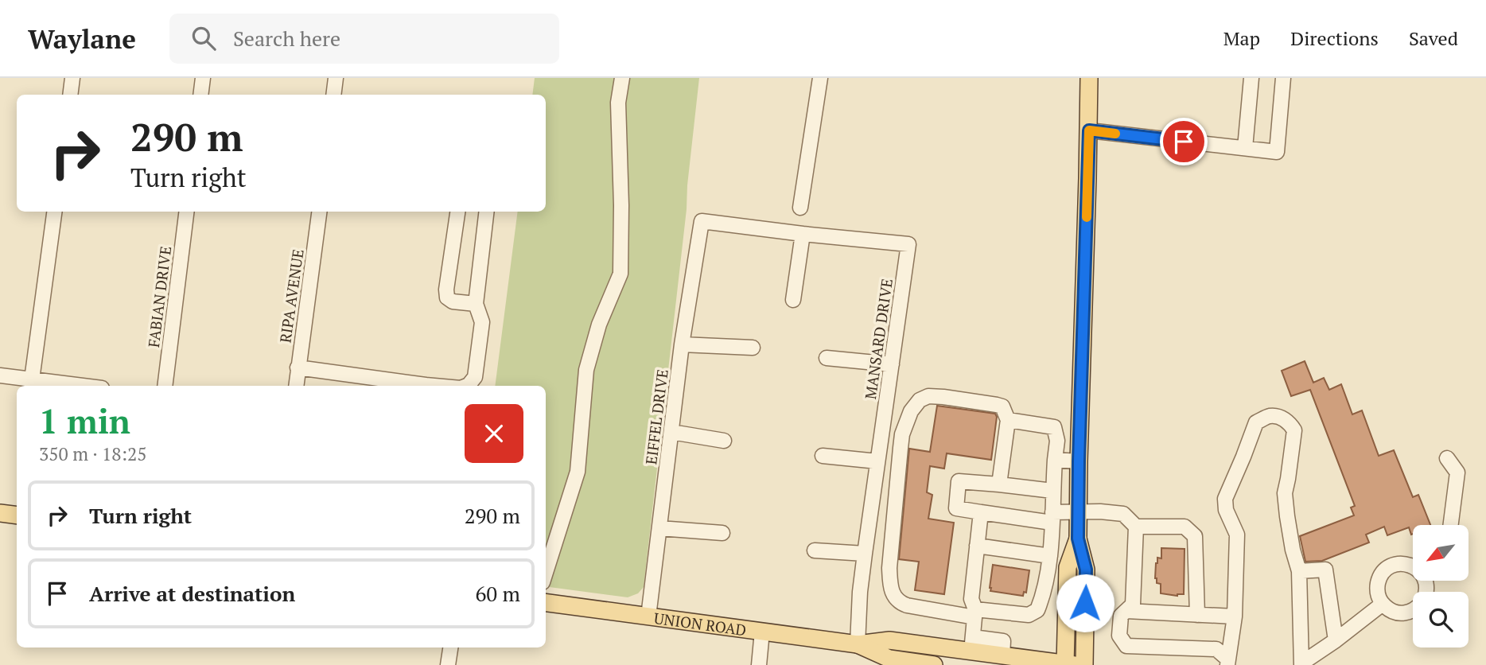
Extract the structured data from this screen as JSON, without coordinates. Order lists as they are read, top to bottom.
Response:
{
  "streets": {
    "main road": ["UNION ROAD"],
    "street": [
      "RIPA AVENUE",
      "FABIAN DRIVE",
      "MANSARD DRIVE",
      "EIFFEL DRIVE"
    ]
  },
  "crossings": [
    ["MANSARD DRIVE", "EIFFEL DRIVE"],
    ["MANSARD DRIVE", "UNION ROAD"],
    ["EIFFEL DRIVE", "UNION ROAD"]
  ],
  "north": "bottom left",
  "page": {
    "header": "Waylane",
    "search": "Search here",
    "nav": ["Map", "Directions", "Saved"],
    "turn": ["290 m", "Turn right"],
    "heading": ["1 min", "350 m · 18:25"],
    "list": [
      {
        "name": "Turn right",
        "value": "290 m"
      },
      {
        "name": "Arrive at destination",
        "value": "60 m"
      }
    ]
  }
}
